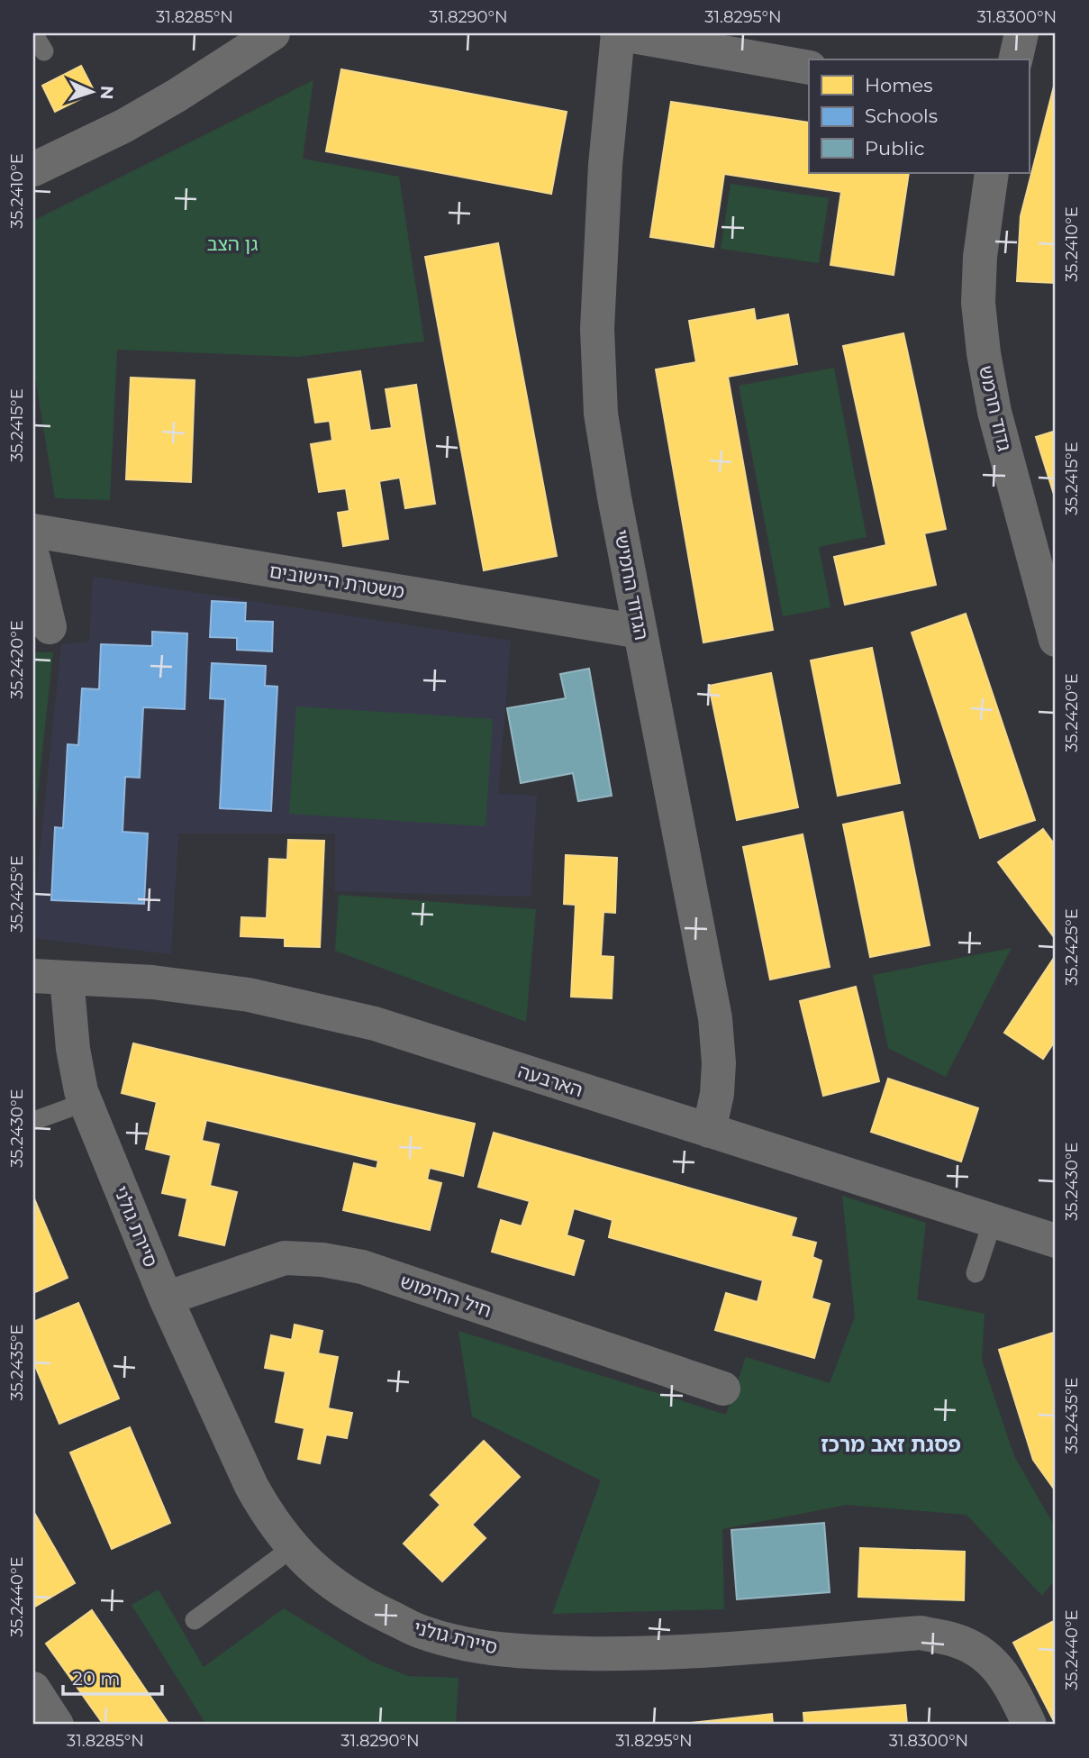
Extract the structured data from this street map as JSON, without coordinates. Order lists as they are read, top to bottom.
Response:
{
  "streets": {
    "street": [
      "גדוד חרמש",
      "משטרת היישובים",
      "הגדוד החמישי",
      "הארבעה",
      "סיירת גולני",
      "חיל החימוש"
    ]
  },
  "crossings": [
    ["משטרת היישובים", "הגדוד החמישי"],
    ["הגדוד החמישי", "הארבעה"],
    ["הארבעה", "סיירת גולני"],
    ["סיירת גולני", "חיל החימוש"]
  ],
  "districts": ["פסגת זאב מרכז"],
  "parks": ["גן הצב"],
  "legend": ["Homes", "Schools", "Public"],
  "scale_bar": "20 m",
  "north": "right",
  "coordinates": [
    "31.8285°N",
    "31.8290°N",
    "31.8295°N",
    "31.8300°N",
    "35.2410°E",
    "35.2415°E",
    "35.2420°E",
    "35.2425°E",
    "35.2430°E",
    "35.2435°E",
    "35.2440°E"
  ]
}
